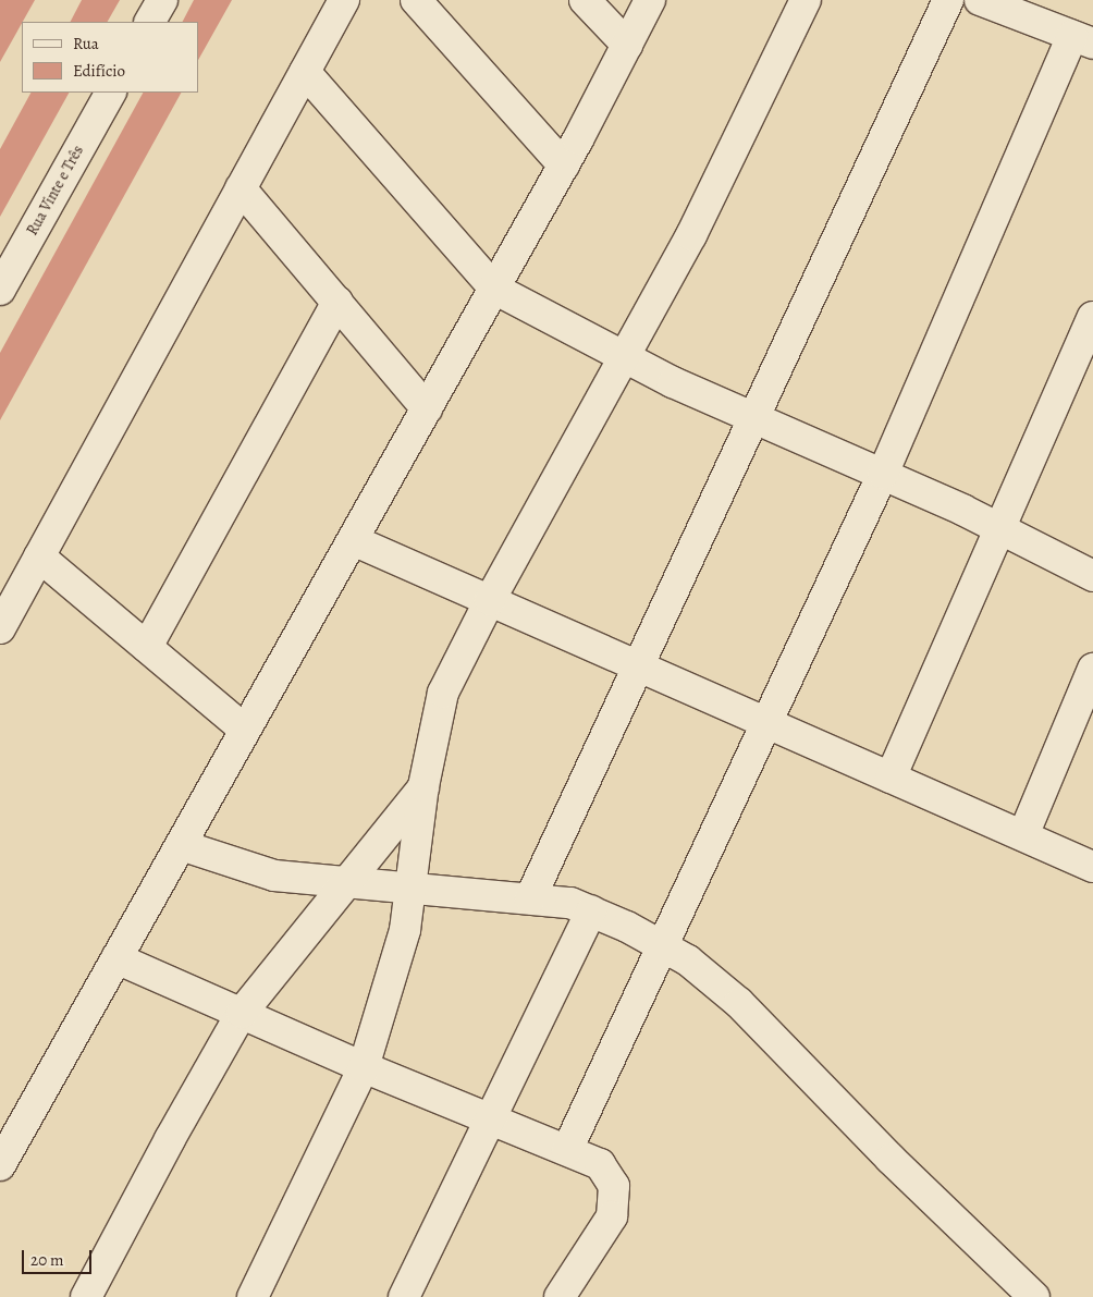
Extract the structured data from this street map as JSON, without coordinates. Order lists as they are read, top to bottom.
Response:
{
  "streets": {
    "street": ["Rua Vinte e Três"]
  },
  "legend": ["Rua", "Edifício"],
  "scale_bar": "20 m"
}
